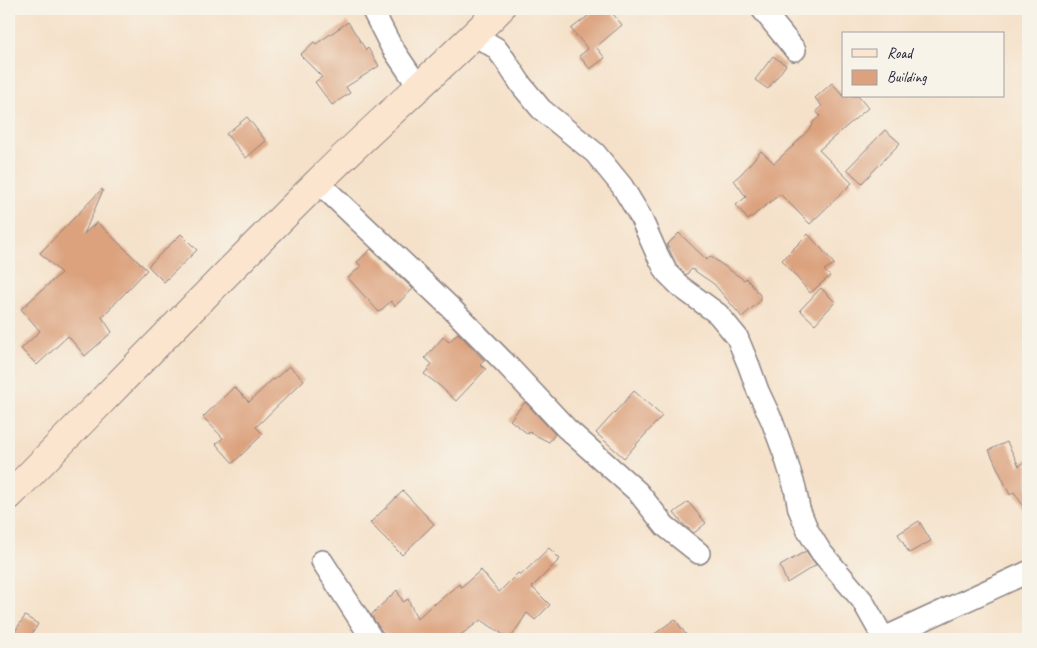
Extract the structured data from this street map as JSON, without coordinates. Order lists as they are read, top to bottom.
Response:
{
  "legend": ["Road", "Building"]
}
